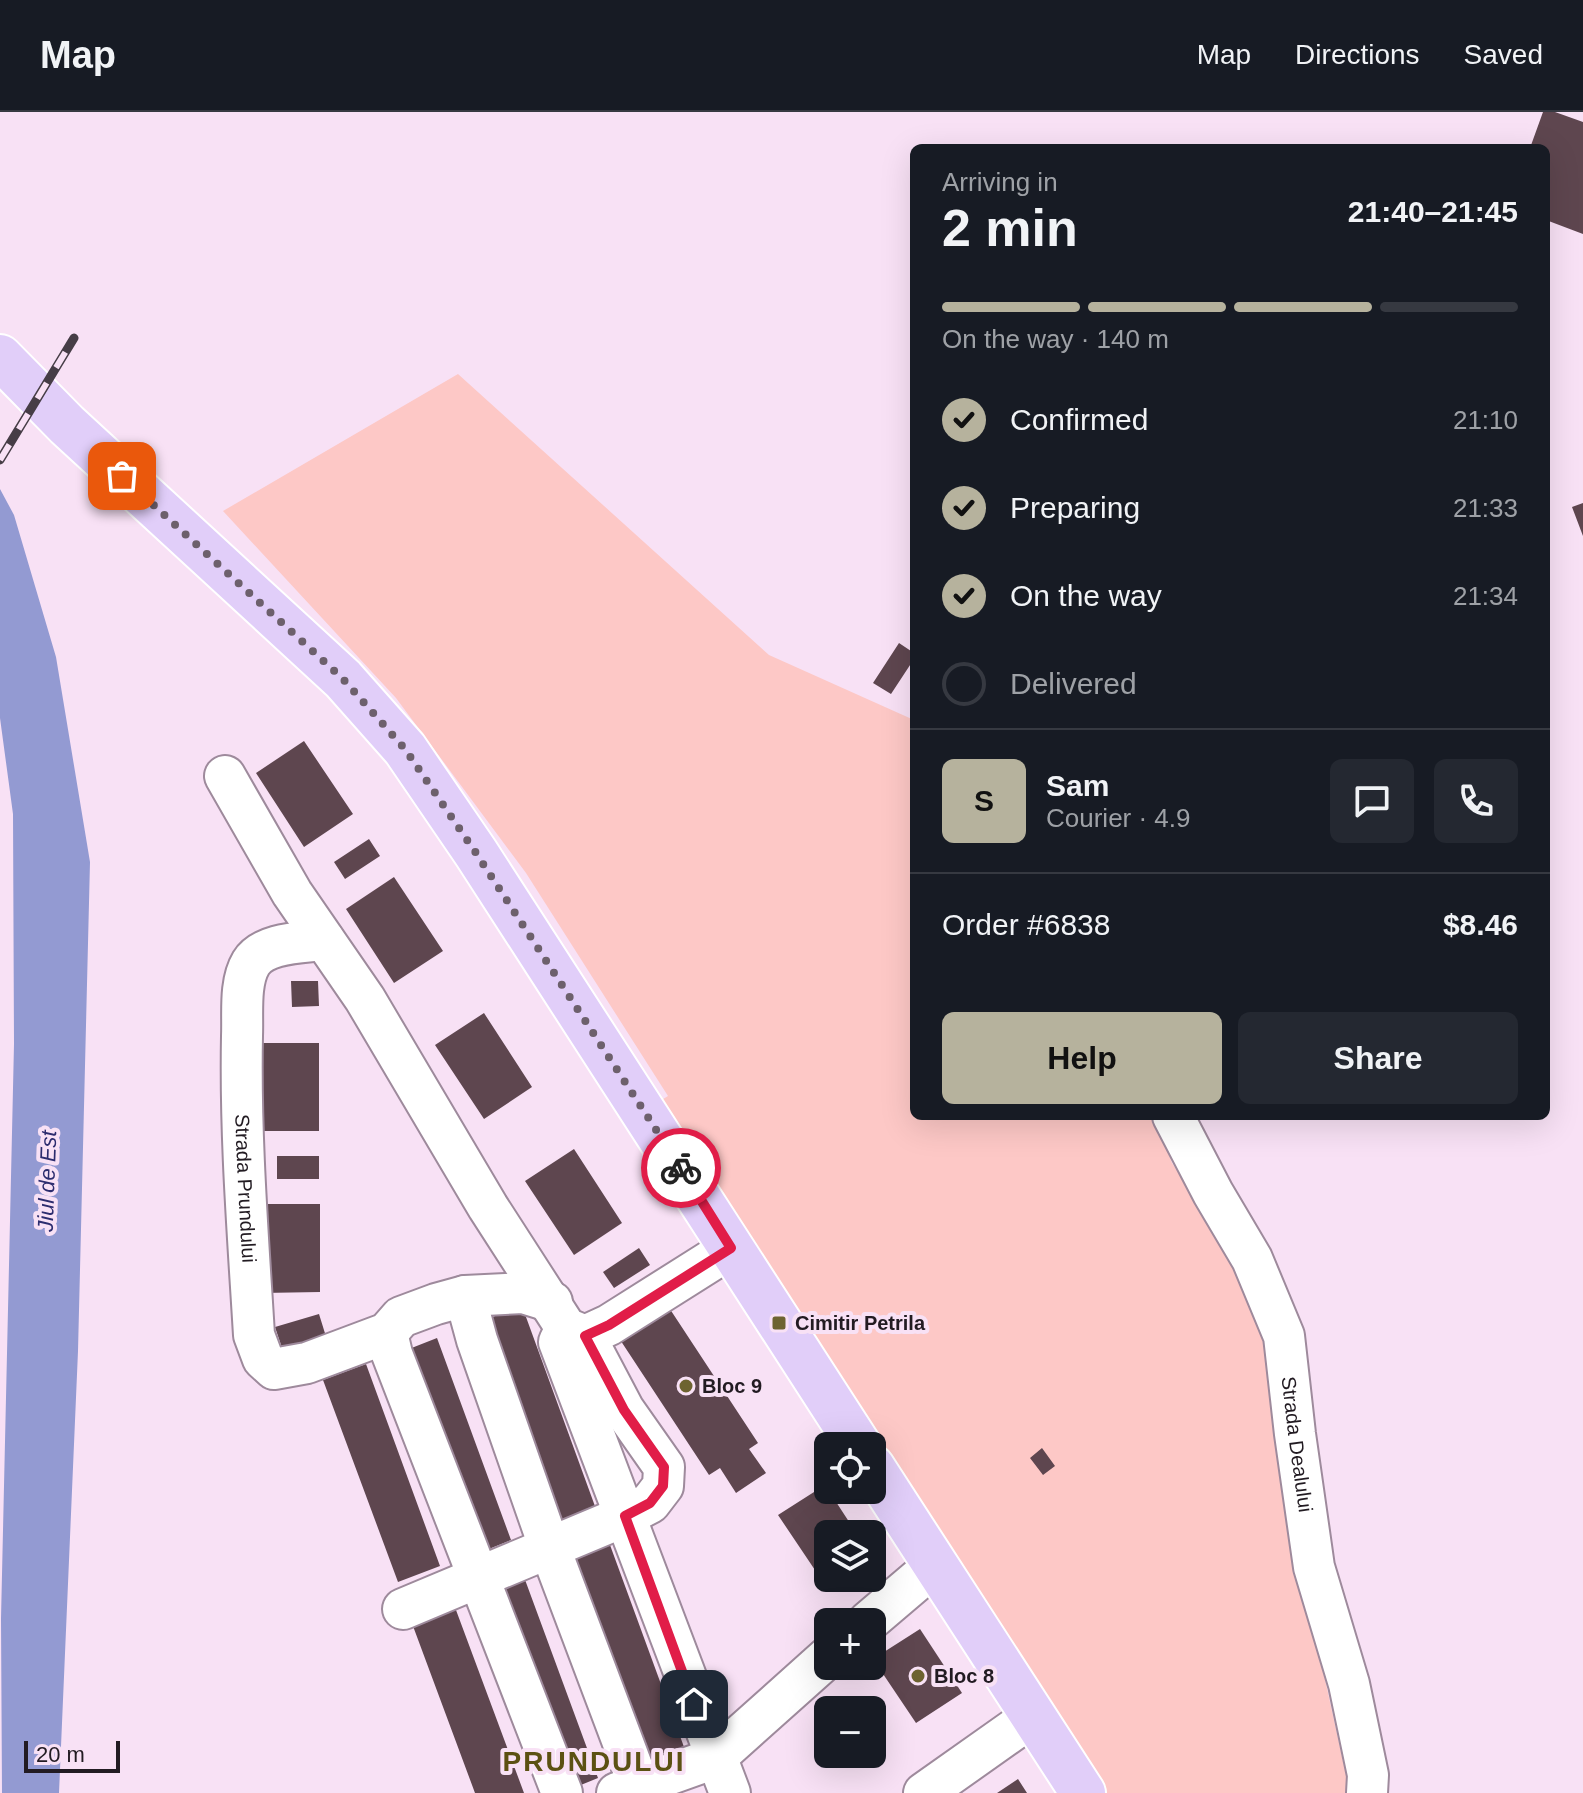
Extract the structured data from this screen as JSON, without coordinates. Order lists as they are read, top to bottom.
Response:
{
  "streets": {
    "street": ["Strada Prundului", "Strada Dealului"]
  },
  "districts": ["PRUNDULUI"],
  "water": ["Jiul de Est"],
  "places": {
    "transit": ["Cimitir Petrila"],
    "other": ["Bloc 9", "Bloc 8"]
  },
  "scale_bar": "20 m",
  "page": {
    "header": "Map",
    "nav": ["Map", "Directions", "Saved"],
    "heading": ["2 min", "Arriving in", "21:40–21:45"],
    "panel": [
      "Sam",
      "Courier · 4.9",
      "Order #6838",
      "$8.46"
    ],
    "bar": "On the way · 140 m",
    "list": [
      ["Confirmed", "21:10"],
      ["Preparing", "21:33"],
      ["On the way", "21:34"],
      "Delivered"
    ],
    "round": "S",
    "buttons": ["Help", "Share"],
    "map_buttons": ["+", "−"],
    "scale": "20 m"
  }
}
